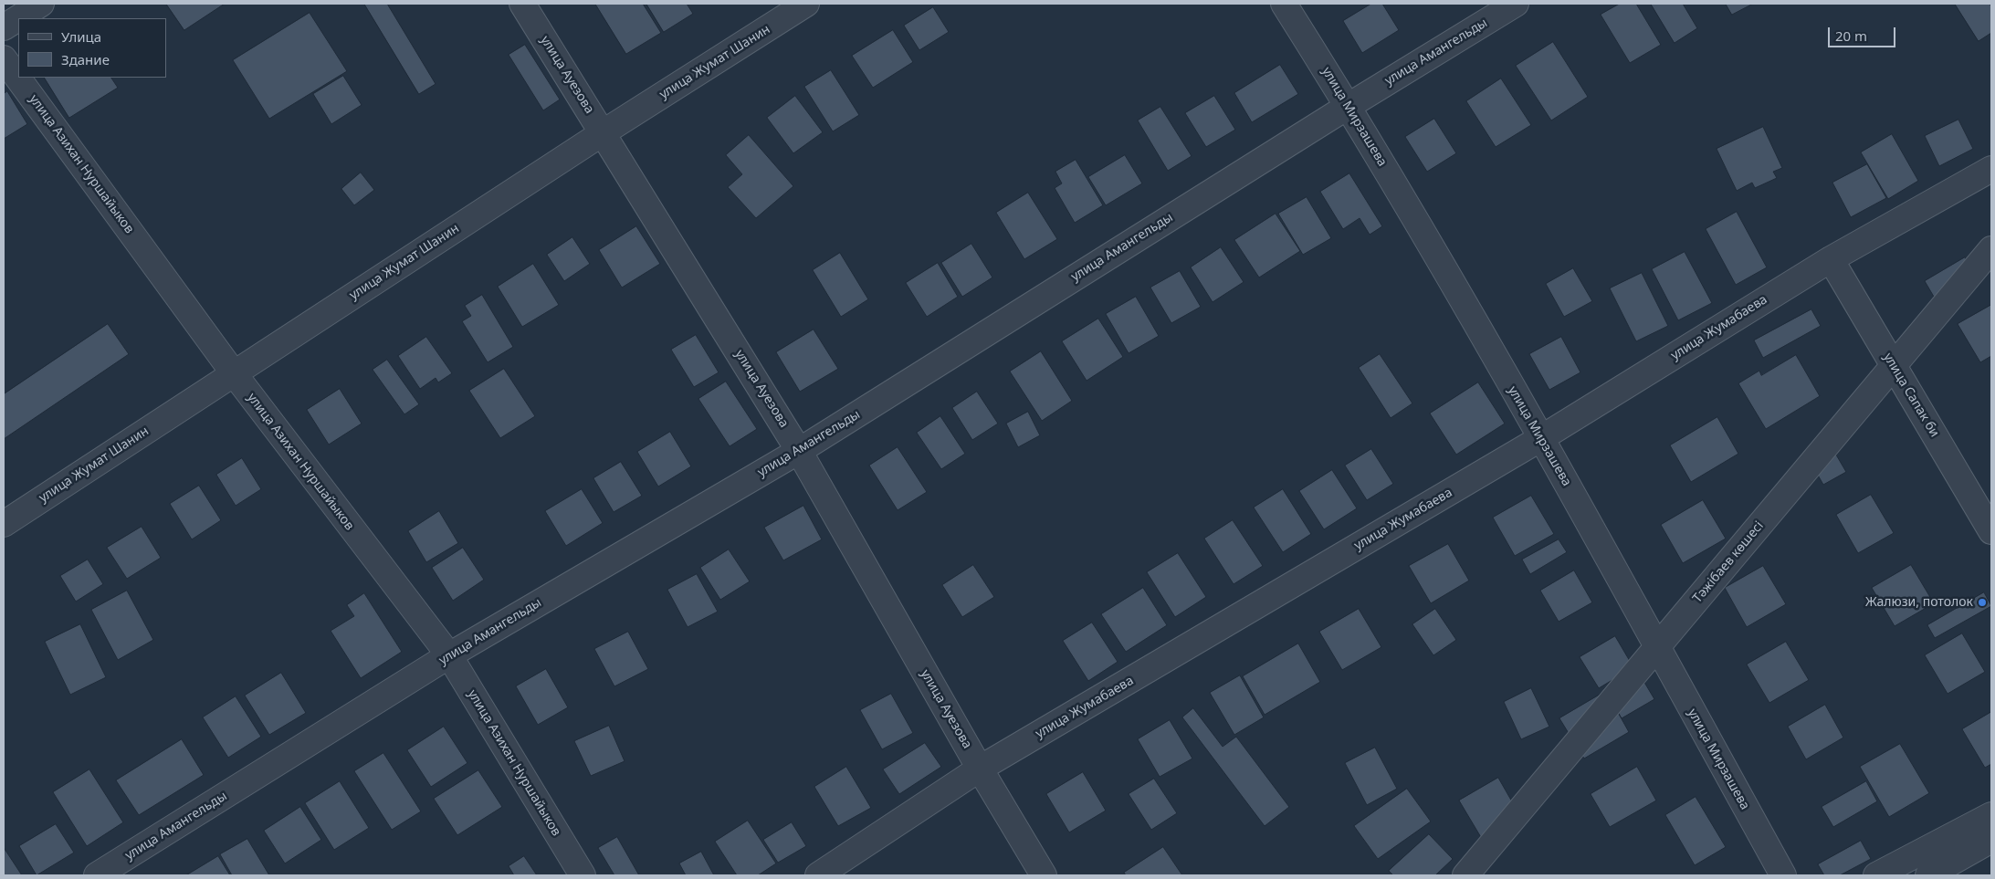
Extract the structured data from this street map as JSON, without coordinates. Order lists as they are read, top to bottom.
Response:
{
  "streets": {
    "street": [
      "улица Амангельды",
      "улица Жумат Шанин",
      "улица Ауезова",
      "улица Мирзашева",
      "улица Азихан Нуршайыков",
      "улица Жумабаева",
      "улица Сапак би",
      "Тәжібаев көшесі"
    ]
  },
  "crossings": [
    ["улица Амангельды", "улица Ауезова"],
    ["улица Амангельды", "улица Мирзашева"],
    ["улица Амангельды", "улица Азихан Нуршайыков"],
    ["улица Жумат Шанин", "улица Ауезова"],
    ["улица Жумат Шанин", "улица Азихан Нуршайыков"],
    ["улица Ауезова", "улица Жумабаева"],
    ["улица Мирзашева", "улица Жумабаева"],
    ["улица Жумабаева", "улица Сапак би"]
  ],
  "places": ["Жалюзи, потолок"],
  "legend": ["Улица", "Здание"],
  "scale_bar": "20 m"
}
